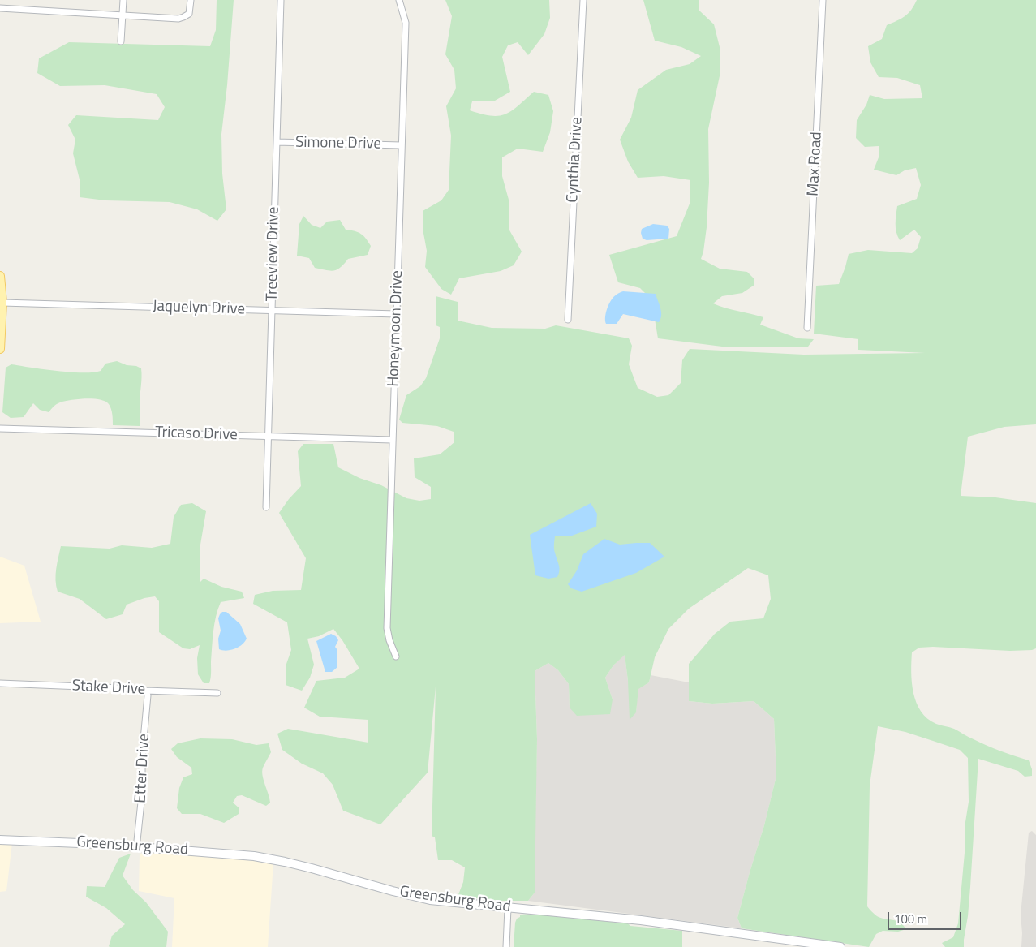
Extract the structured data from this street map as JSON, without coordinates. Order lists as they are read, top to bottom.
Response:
{
  "streets": {
    "main road": ["Greensburg Road"],
    "street": [
      "Simone Drive",
      "Cynthia Drive",
      "Max Road",
      "Treeview Drive",
      "Jaquelyn Drive",
      "Honeymoon Drive",
      "Tricaso Drive",
      "Stake Drive",
      "Etter Drive"
    ]
  },
  "crossings": [
    ["Simone Drive", "Treeview Drive"],
    ["Simone Drive", "Honeymoon Drive"],
    ["Treeview Drive", "Jaquelyn Drive"],
    ["Treeview Drive", "Tricaso Drive"],
    ["Jaquelyn Drive", "Honeymoon Drive"],
    ["Honeymoon Drive", "Tricaso Drive"],
    ["Stake Drive", "Etter Drive"],
    ["Etter Drive", "Greensburg Road"]
  ],
  "scale_bar": "100 m"
}
